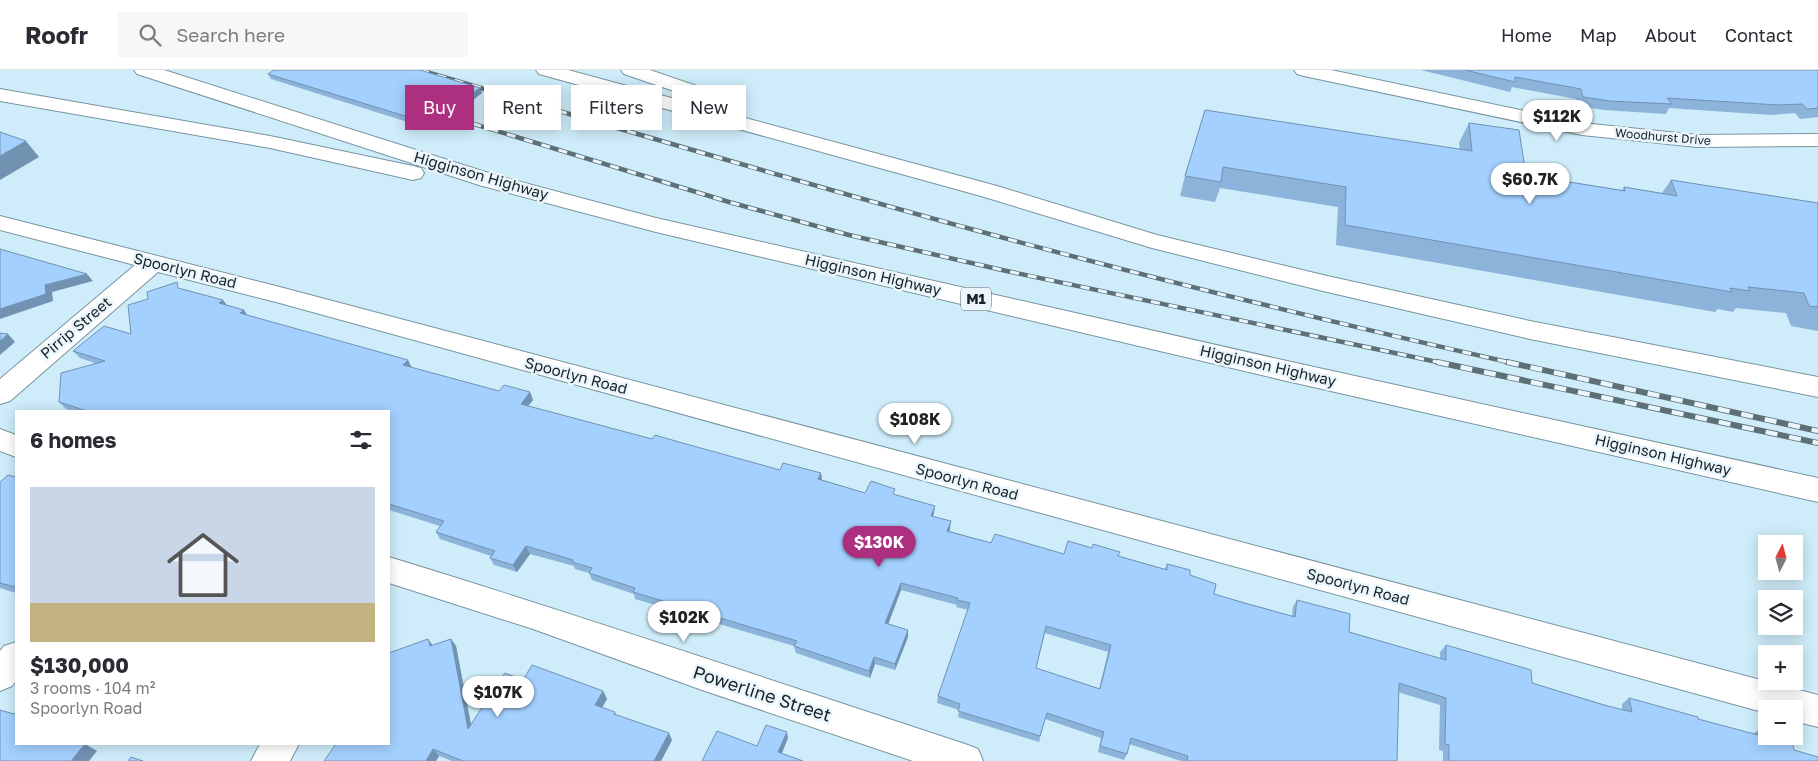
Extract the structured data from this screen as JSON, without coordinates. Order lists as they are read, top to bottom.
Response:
{
  "streets": {
    "main road": [
      "Woodhurst Drive",
      "Higginson Highway",
      "Spoorlyn Road",
      "M1",
      "Pirrip Street",
      "Powerline Street"
    ]
  },
  "crossings": [
    ["Spoorlyn Road", "Pirrip Street"]
  ],
  "north": "top",
  "page": {
    "header": "Roofr",
    "search": "Search here",
    "nav": [
      "Home",
      "Map",
      "About",
      "Contact"
    ],
    "chip": [
      "Buy",
      "Rent",
      "Filters",
      "New"
    ],
    "price": [
      "$112K",
      "$60.7K",
      "$108K",
      "$130K",
      "$102K",
      "$107K"
    ],
    "heading": "6 homes",
    "list": [
      {
        "name": "$130,000",
        "note": "3 rooms · 104 m² · Spoorlyn Road"
      }
    ],
    "map_buttons": ["+", "−"]
  }
}
